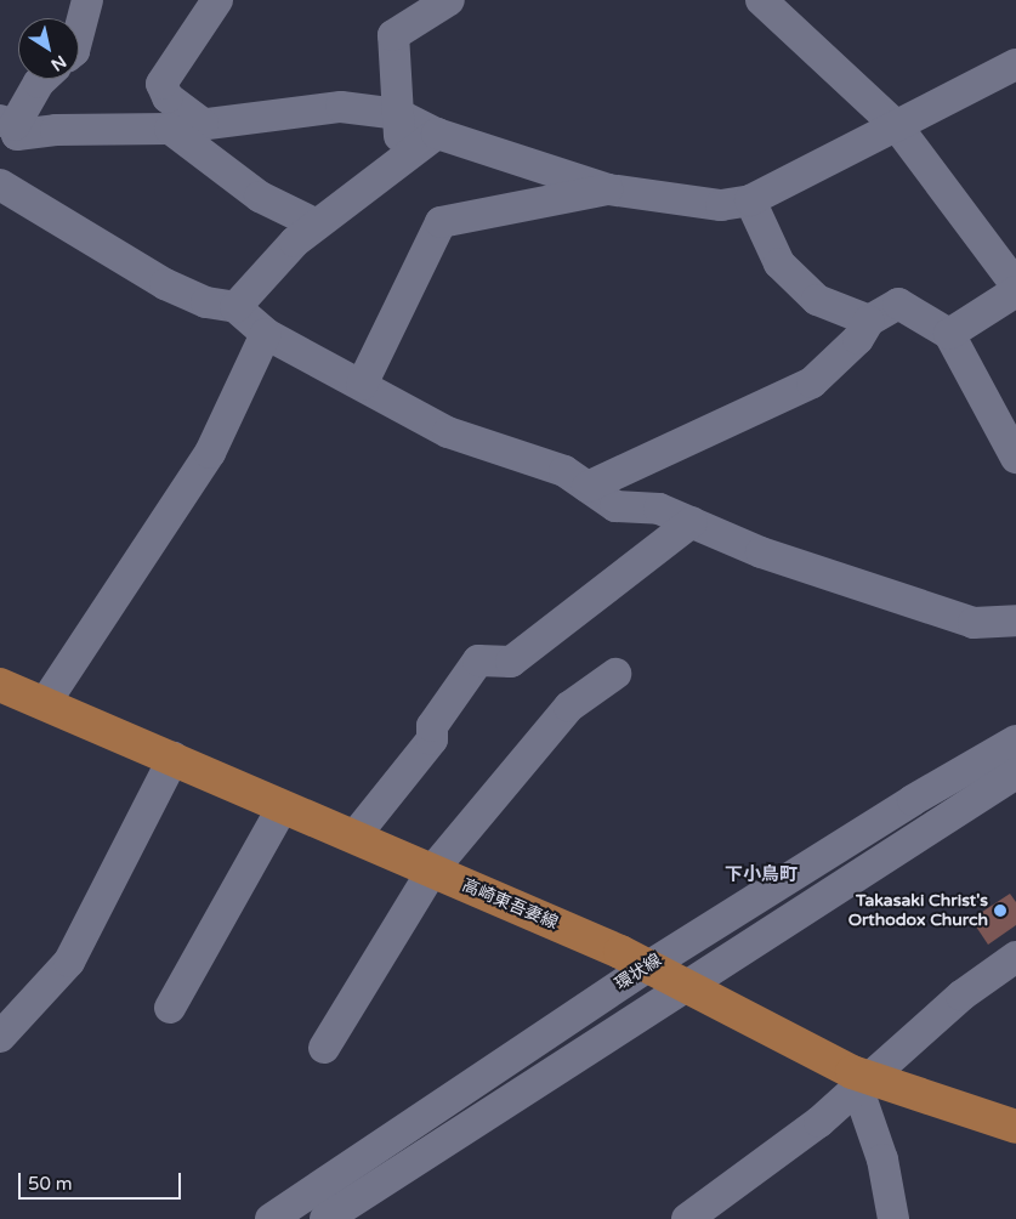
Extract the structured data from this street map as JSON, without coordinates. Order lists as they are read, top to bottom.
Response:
{
  "streets": {
    "main road": ["高崎東吾妻線"],
    "street": ["環状線"]
  },
  "crossings": [
    ["高崎東吾妻線", "環状線"]
  ],
  "districts": ["下小鳥町"],
  "places": ["Takasaki Christ's Orthodox Church"],
  "scale_bar": "50 m",
  "north": "bottom right"
}
